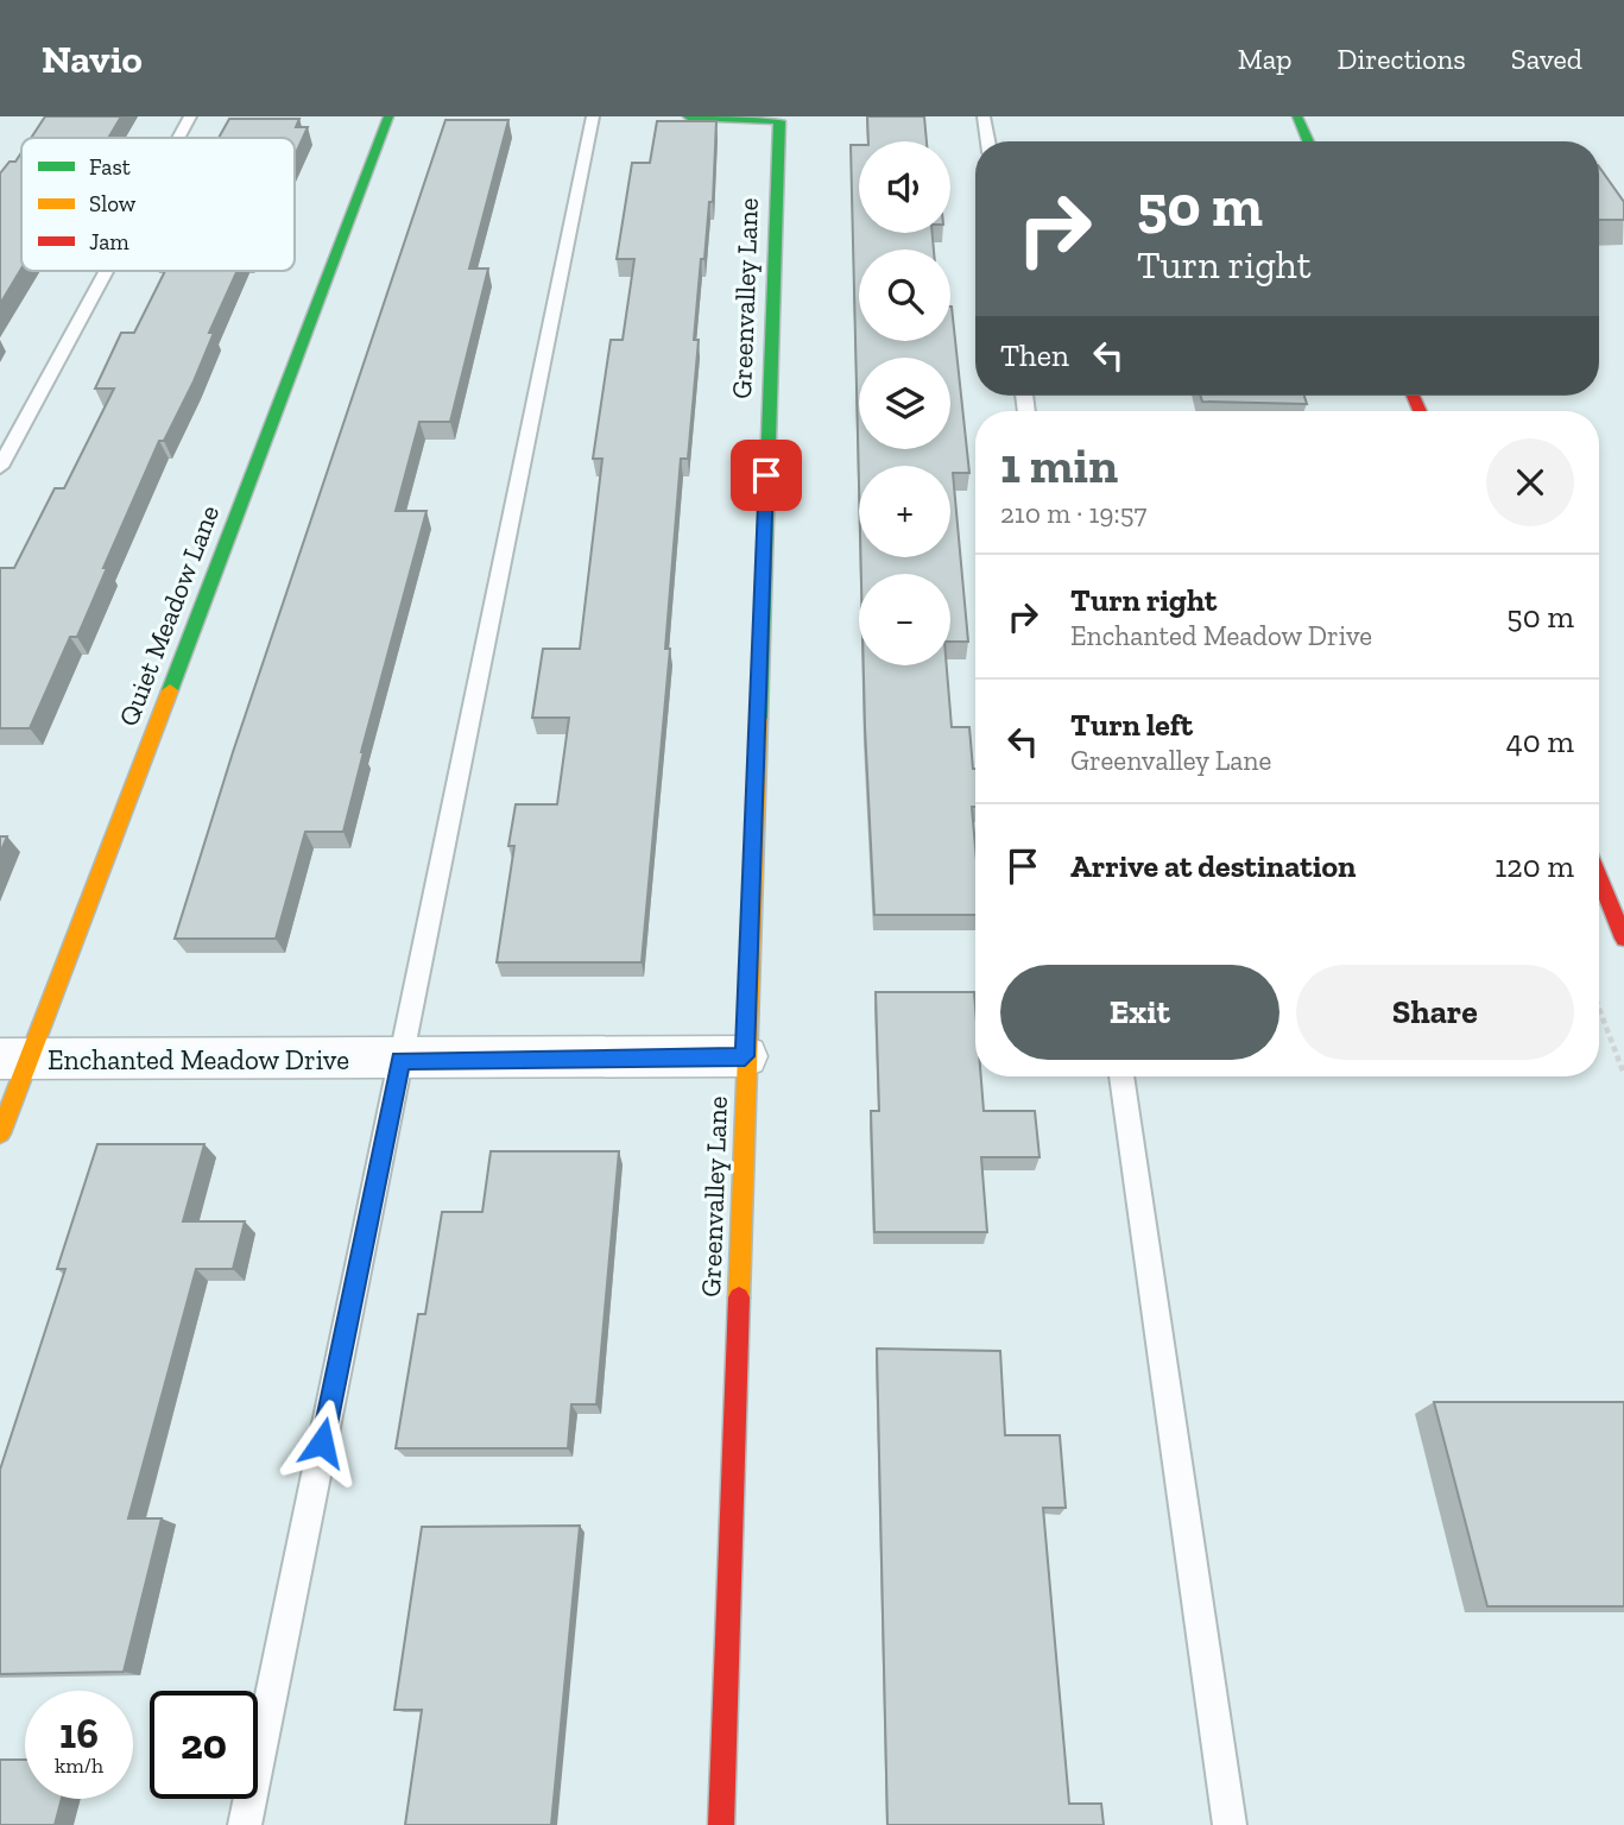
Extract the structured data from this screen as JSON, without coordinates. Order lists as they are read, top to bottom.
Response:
{
  "streets": {
    "street": ["Greenvalley Lane", "Quiet Meadow Lane", "Enchanted Meadow Drive"]
  },
  "crossings": [
    ["Greenvalley Lane", "Enchanted Meadow Drive"],
    ["Quiet Meadow Lane", "Enchanted Meadow Drive"]
  ],
  "legend": ["Fast", "Slow", "Jam"],
  "page": {
    "header": "Navio",
    "nav": ["Map", "Directions", "Saved"],
    "map_buttons": ["+", "−"],
    "turn": ["50 m", "Turn right"],
    "then": "Then",
    "heading": ["1 min", "210 m · 19:57"],
    "list": [
      {
        "name": "Turn right",
        "note": "Enchanted Meadow Drive",
        "value": "50 m"
      },
      {
        "name": "Turn left",
        "note": "Greenvalley Lane",
        "value": "40 m"
      },
      {
        "name": "Arrive at destination",
        "value": "120 m"
      }
    ],
    "buttons": ["Exit", "Share"],
    "speed": "16 km/h",
    "limit": "20"
  }
}
